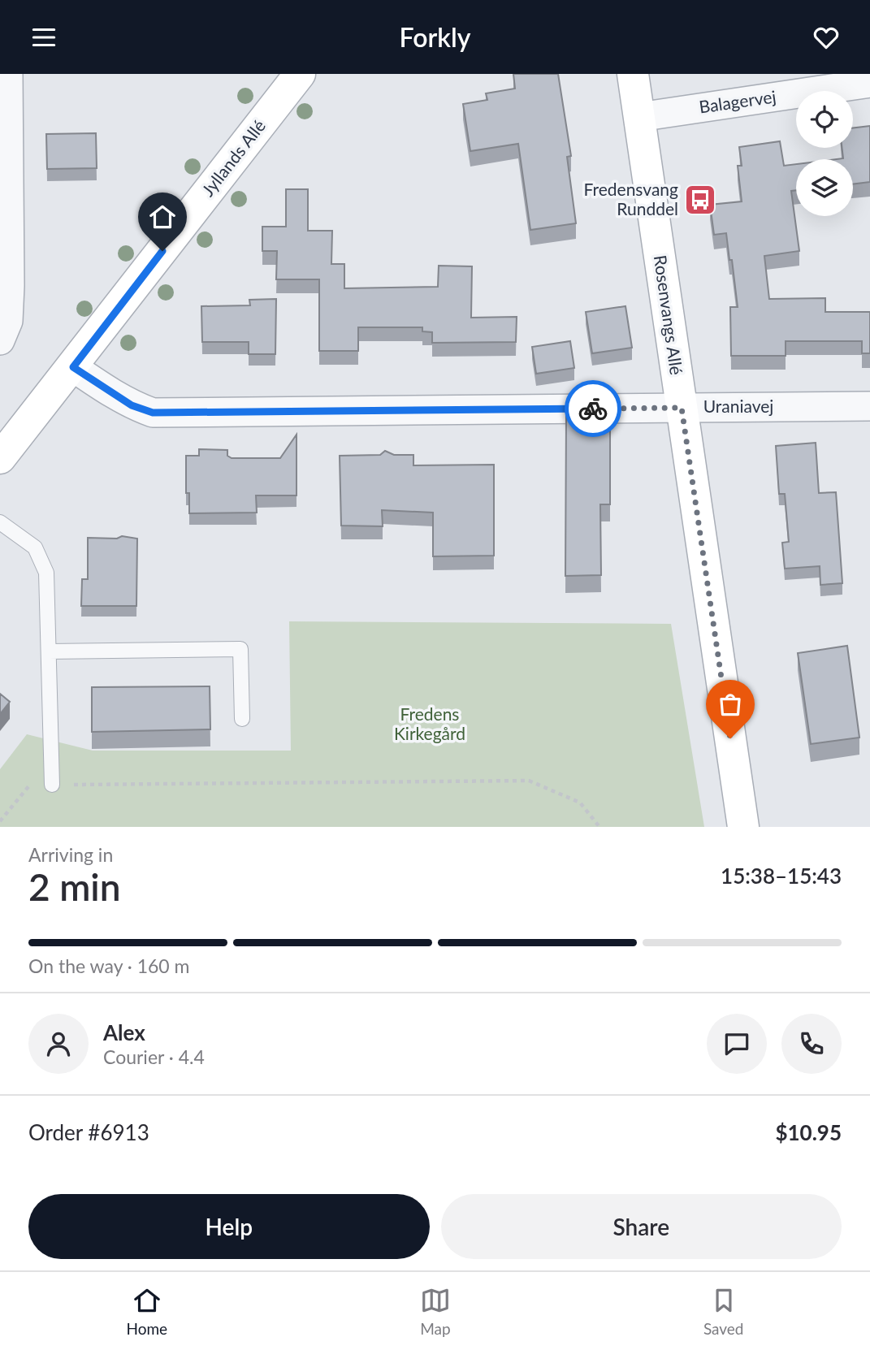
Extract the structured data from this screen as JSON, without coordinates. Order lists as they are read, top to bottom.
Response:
{
  "streets": {
    "street": [
      "Balagervej",
      "Jyllands Allé",
      "Rosenvangs Allé",
      "Uraniavej"
    ]
  },
  "crossings": [
    ["Balagervej", "Rosenvangs Allé"],
    ["Jyllands Allé", "Uraniavej"],
    ["Rosenvangs Allé", "Uraniavej"]
  ],
  "parks": ["Fredens Kirkegård"],
  "places": {
    "bus stop": ["Fredensvang Runddel"]
  },
  "page": {
    "header": "Forkly",
    "heading": ["2 min", "Arriving in", "15:38–15:43"],
    "panel": [
      "Alex",
      "Courier · 4.4",
      "Order #6913",
      "$10.95"
    ],
    "bar": "On the way · 160 m",
    "buttons": ["Help", "Share"],
    "tabs": ["Home", "Map", "Saved"]
  }
}
